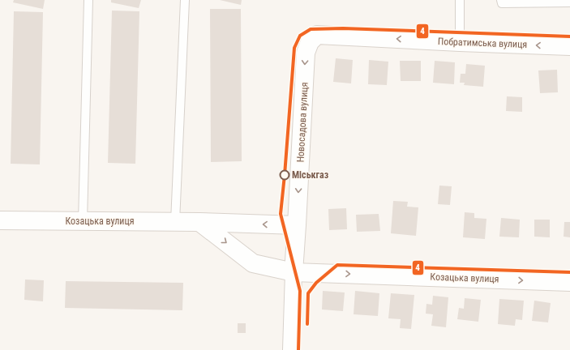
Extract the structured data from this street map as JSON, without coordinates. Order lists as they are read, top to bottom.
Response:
{
  "streets": {
    "street": ["Побратимська вулиця", "Новосадова вулиця", "Козацька вулиця"]
  },
  "crossings": [
    ["Побратимська вулиця", "Новосадова вулиця"],
    ["Новосадова вулиця", "Козацька вулиця"]
  ],
  "one_way": ["Побратимська вулиця", "Новосадова вулиця"],
  "places": ["Міськгаз"],
  "lines": ["transit line 4"]
}
